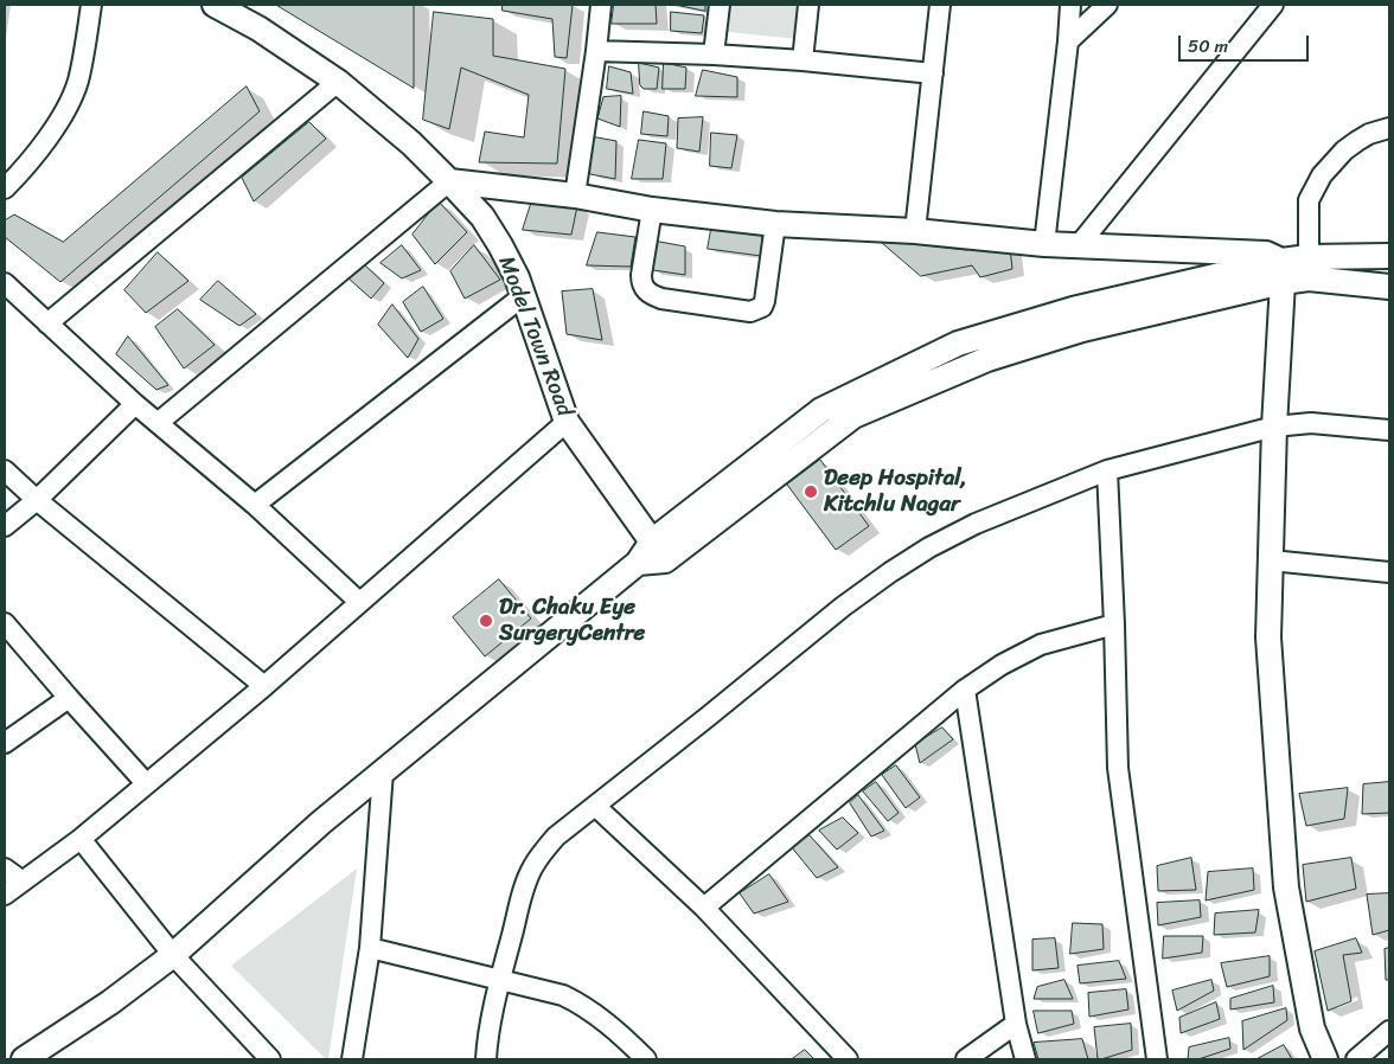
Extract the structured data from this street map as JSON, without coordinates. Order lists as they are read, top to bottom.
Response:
{
  "streets": {
    "street": ["Model Town Road"]
  },
  "places": ["Deep Hospital, Kitchlu Nagar", "Dr. Chaku Eye SurgeryCentre"],
  "scale_bar": "50 m"
}
